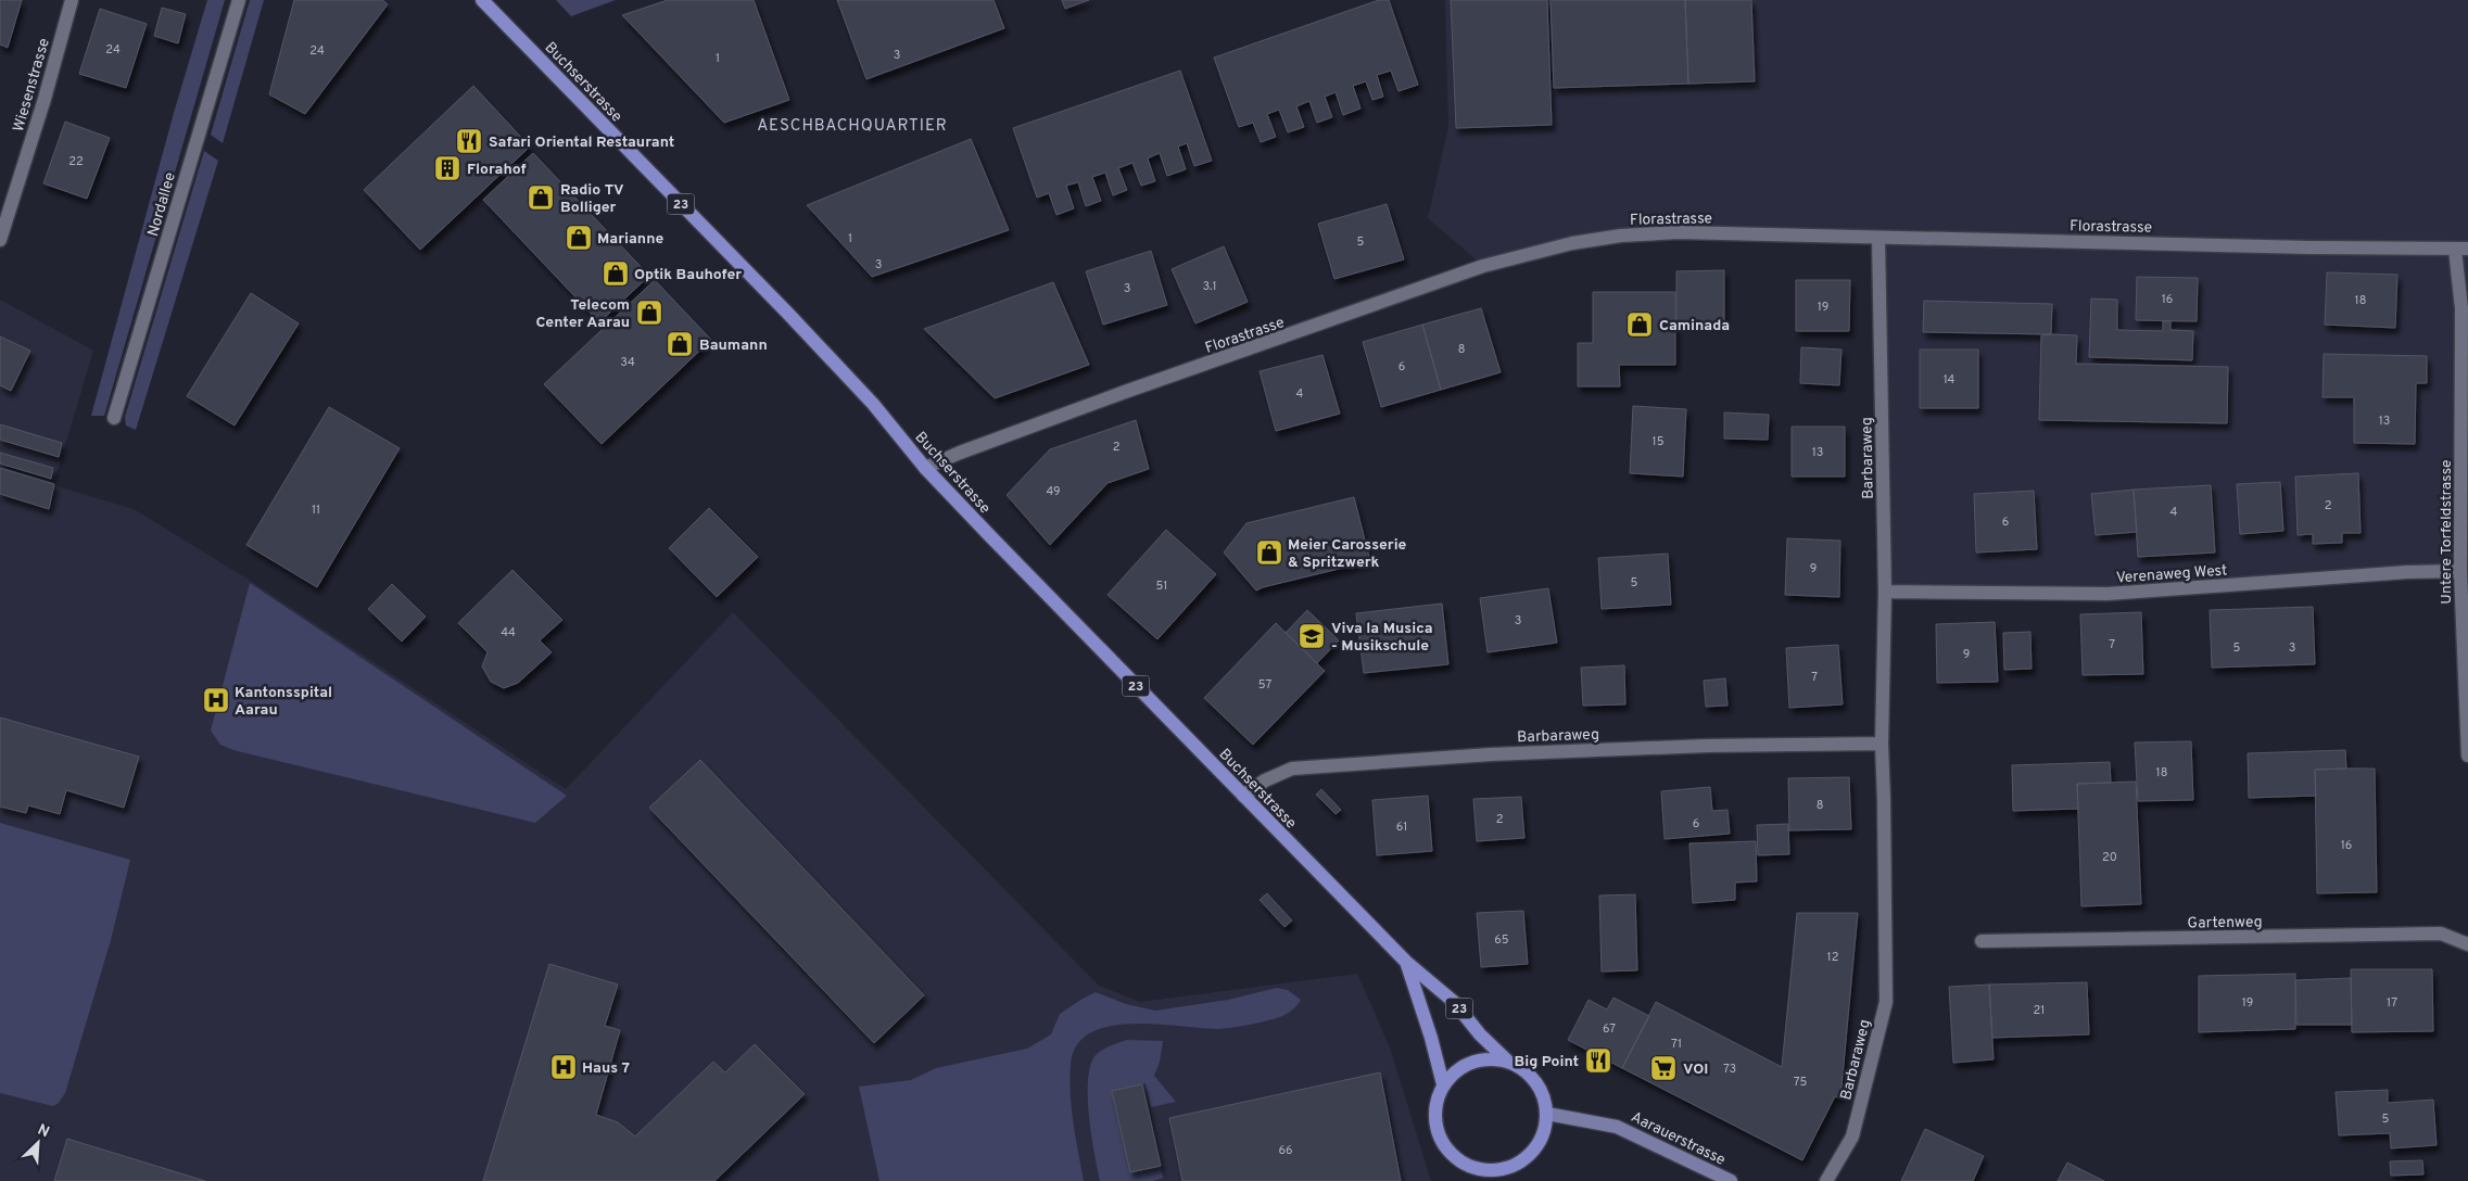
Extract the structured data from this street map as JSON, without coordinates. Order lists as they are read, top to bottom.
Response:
{
  "streets": {
    "main road": ["Buchserstrasse", "23", "Aarauerstrasse"],
    "street": [
      "Wiesenstrasse",
      "Nordallee",
      "Florastrasse",
      "Barbaraweg",
      "Untere Torfeldstrasse",
      "Verenaweg West",
      "Gartenweg"
    ]
  },
  "crossings": [
    ["Buchserstrasse", "23"],
    ["Buchserstrasse", "Florastrasse"],
    ["Buchserstrasse", "Barbaraweg"],
    ["Buchserstrasse", "Aarauerstrasse"],
    ["23", "Aarauerstrasse"],
    ["Florastrasse", "Barbaraweg"],
    ["Florastrasse", "Untere Torfeldstrasse"],
    ["Barbaraweg", "Verenaweg West"],
    ["Untere Torfeldstrasse", "Verenaweg West"]
  ],
  "districts": ["AESCHBACHQUARTIER"],
  "places": {
    "restaurant": ["Safari Oriental Restaurant", "Big Point"],
    "building": ["Florahof"],
    "shop": [
      "Radio TV Bolliger",
      "Marianne",
      "Optik Bauhofer",
      "Telecom Center Aarau",
      "Caminada",
      "Baumann",
      "Meier Carosserie & Spritzwerk"
    ],
    "school or university": ["Viva la Musica - Musikschule"],
    "hospital": ["Kantonsspital Aarau", "Haus 7"],
    "supermarket": ["VOI"]
  },
  "house_numbers": [
    "24",
    "24",
    "3",
    "1",
    "22",
    "1",
    "5",
    "3",
    "3.1",
    "3",
    "16",
    "18",
    "19",
    "8",
    "34",
    "6",
    "14",
    "4",
    "13",
    "15",
    "2",
    "13",
    "49",
    "2",
    "11",
    "4",
    "6",
    "9",
    "5",
    "51",
    "3",
    "44",
    "7",
    "5",
    "3",
    "9",
    "7",
    "57",
    "18",
    "8",
    "2",
    "6",
    "61",
    "16",
    "20",
    "65",
    "12",
    "19",
    "17",
    "21",
    "67",
    "71",
    "73",
    "75",
    "5",
    "66"
  ],
  "north": "top right"
}
